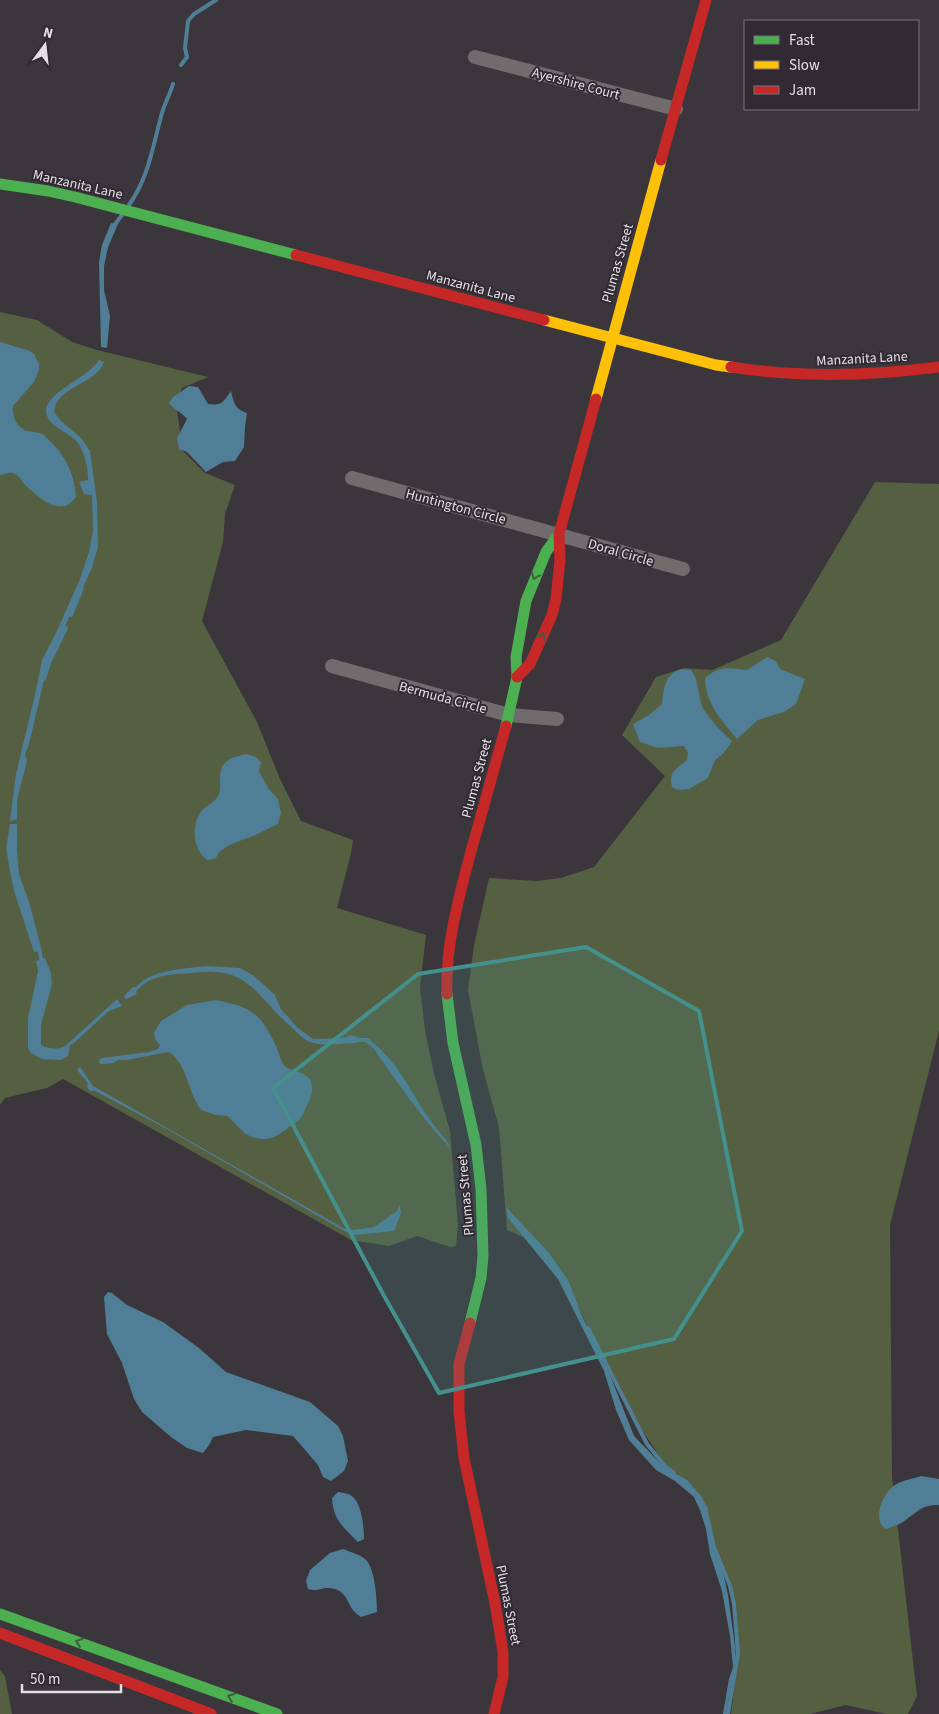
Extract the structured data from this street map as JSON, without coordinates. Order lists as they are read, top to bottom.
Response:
{
  "streets": {
    "street": [
      "Ayershire Court",
      "Manzanita Lane",
      "Plumas Street",
      "Huntington Circle",
      "Doral Circle",
      "Bermuda Circle"
    ]
  },
  "crossings": [
    ["Ayershire Court", "Plumas Street"],
    ["Manzanita Lane", "Plumas Street"],
    ["Plumas Street", "Huntington Circle"],
    ["Plumas Street", "Doral Circle"],
    ["Plumas Street", "Bermuda Circle"],
    ["Huntington Circle", "Doral Circle"]
  ],
  "legend": ["Fast", "Slow", "Jam"],
  "scale_bar": "50 m",
  "north": "top"
}
